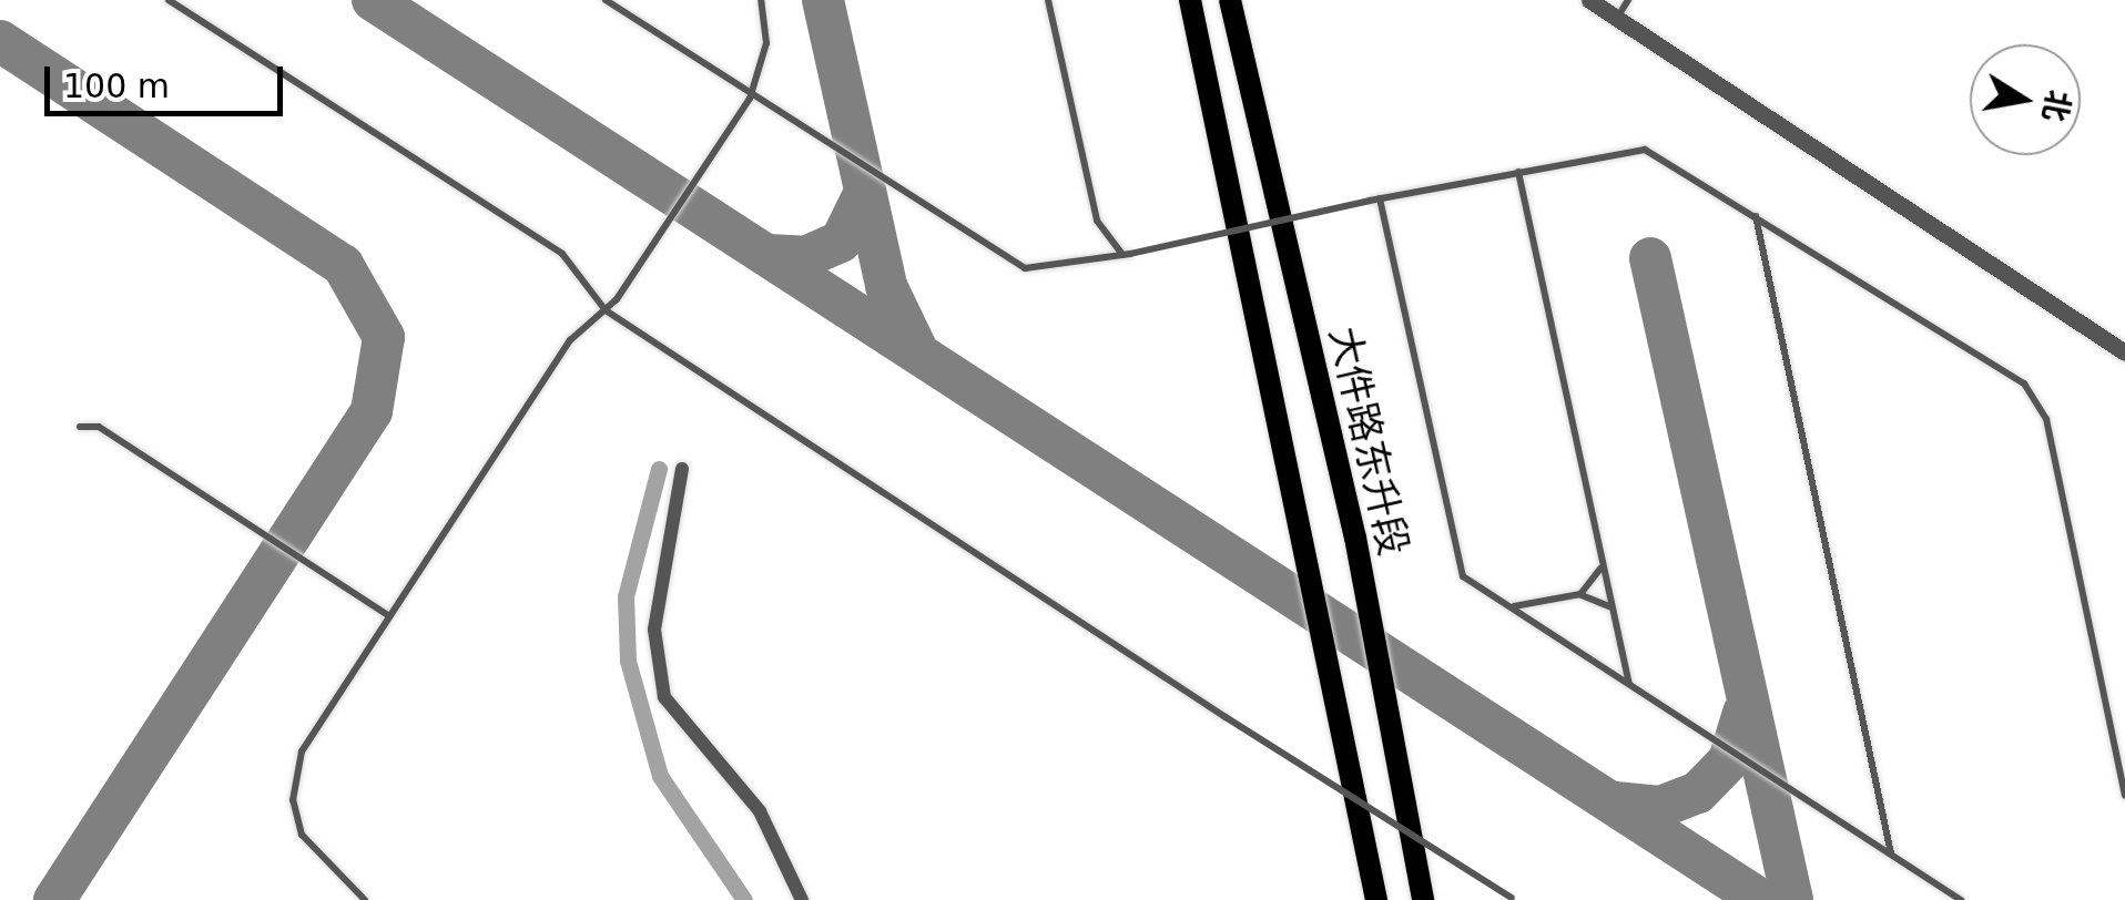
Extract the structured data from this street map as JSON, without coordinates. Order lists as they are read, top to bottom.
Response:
{
  "streets": {
    "main road": ["大件路东升段"]
  },
  "scale_bar": "100 m",
  "north": "right"
}
